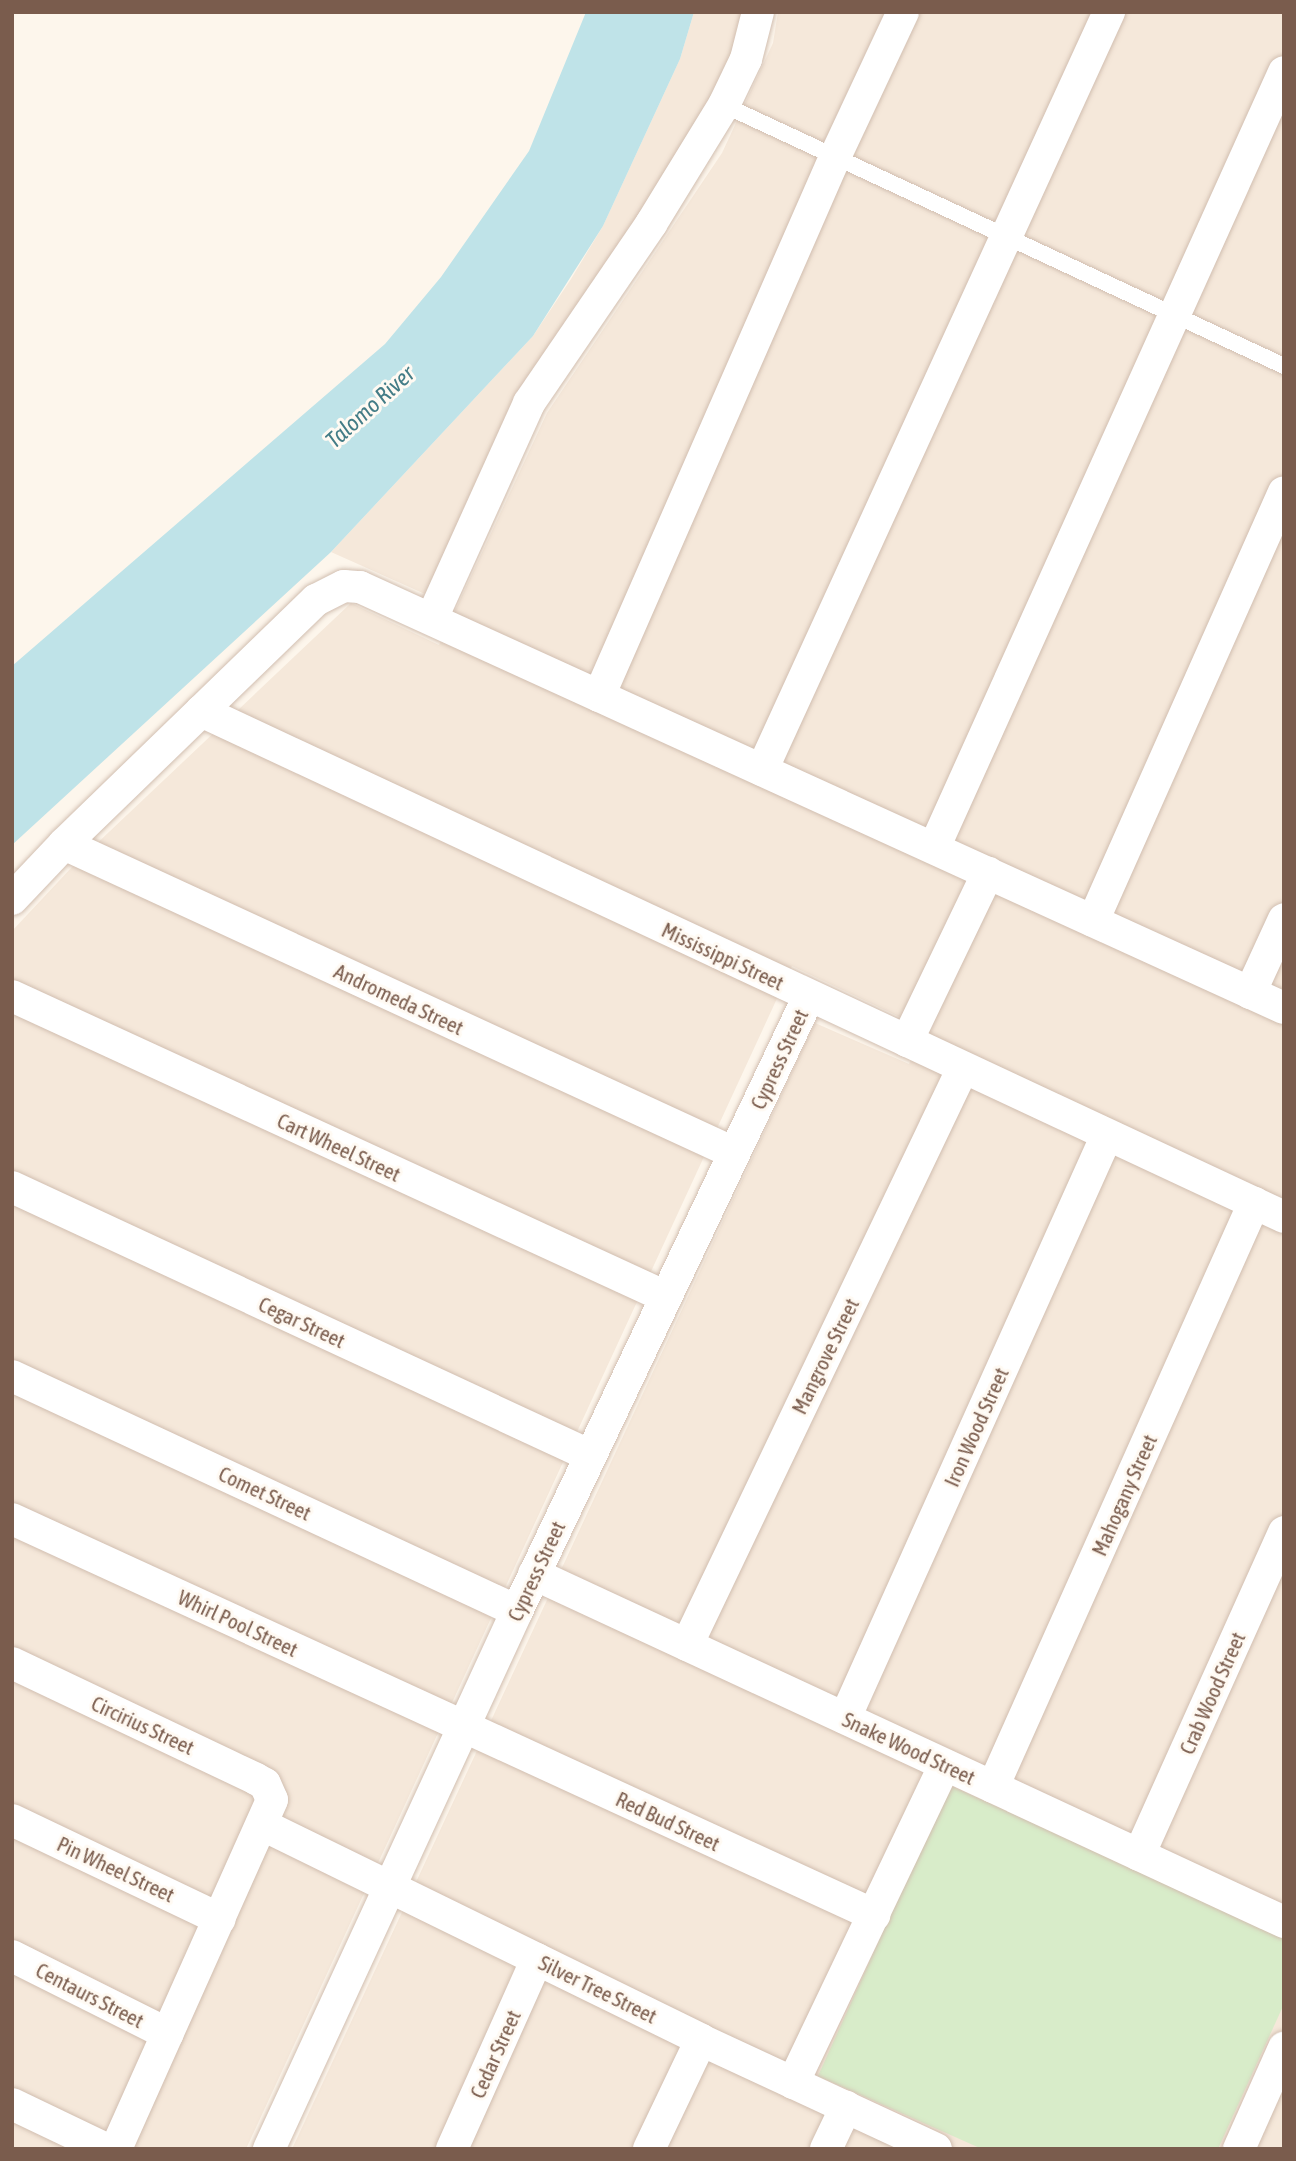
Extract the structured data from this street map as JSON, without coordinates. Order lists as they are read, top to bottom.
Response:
{
  "streets": {
    "street": [
      "Mississippi Street",
      "Andromeda Street",
      "Cypress Street",
      "Cart Wheel Street",
      "Cegar Street",
      "Mangrove Street",
      "Iron Wood Street",
      "Comet Street",
      "Mahogany Street",
      "Whirl Pool Street",
      "Crab Wood Street",
      "Circirius Street",
      "Snake Wood Street",
      "Red Bud Street",
      "Pin Wheel Street",
      "Silver Tree Street",
      "Centaurs Street",
      "Cedar Street"
    ]
  },
  "crossings": [
    ["Mississippi Street", "Cypress Street"],
    ["Mississippi Street", "Mangrove Street"],
    ["Mississippi Street", "Iron Wood Street"],
    ["Mississippi Street", "Mahogany Street"],
    ["Andromeda Street", "Cypress Street"],
    ["Cypress Street", "Cart Wheel Street"],
    ["Cypress Street", "Cegar Street"],
    ["Cypress Street", "Comet Street"],
    ["Cypress Street", "Whirl Pool Street"],
    ["Cypress Street", "Snake Wood Street"],
    ["Cypress Street", "Red Bud Street"],
    ["Cypress Street", "Silver Tree Street"],
    ["Mangrove Street", "Snake Wood Street"],
    ["Iron Wood Street", "Snake Wood Street"],
    ["Mahogany Street", "Snake Wood Street"],
    ["Whirl Pool Street", "Red Bud Street"],
    ["Crab Wood Street", "Snake Wood Street"],
    ["Circirius Street", "Silver Tree Street"],
    ["Silver Tree Street", "Cedar Street"]
  ],
  "water": ["Talomo River"]
}
